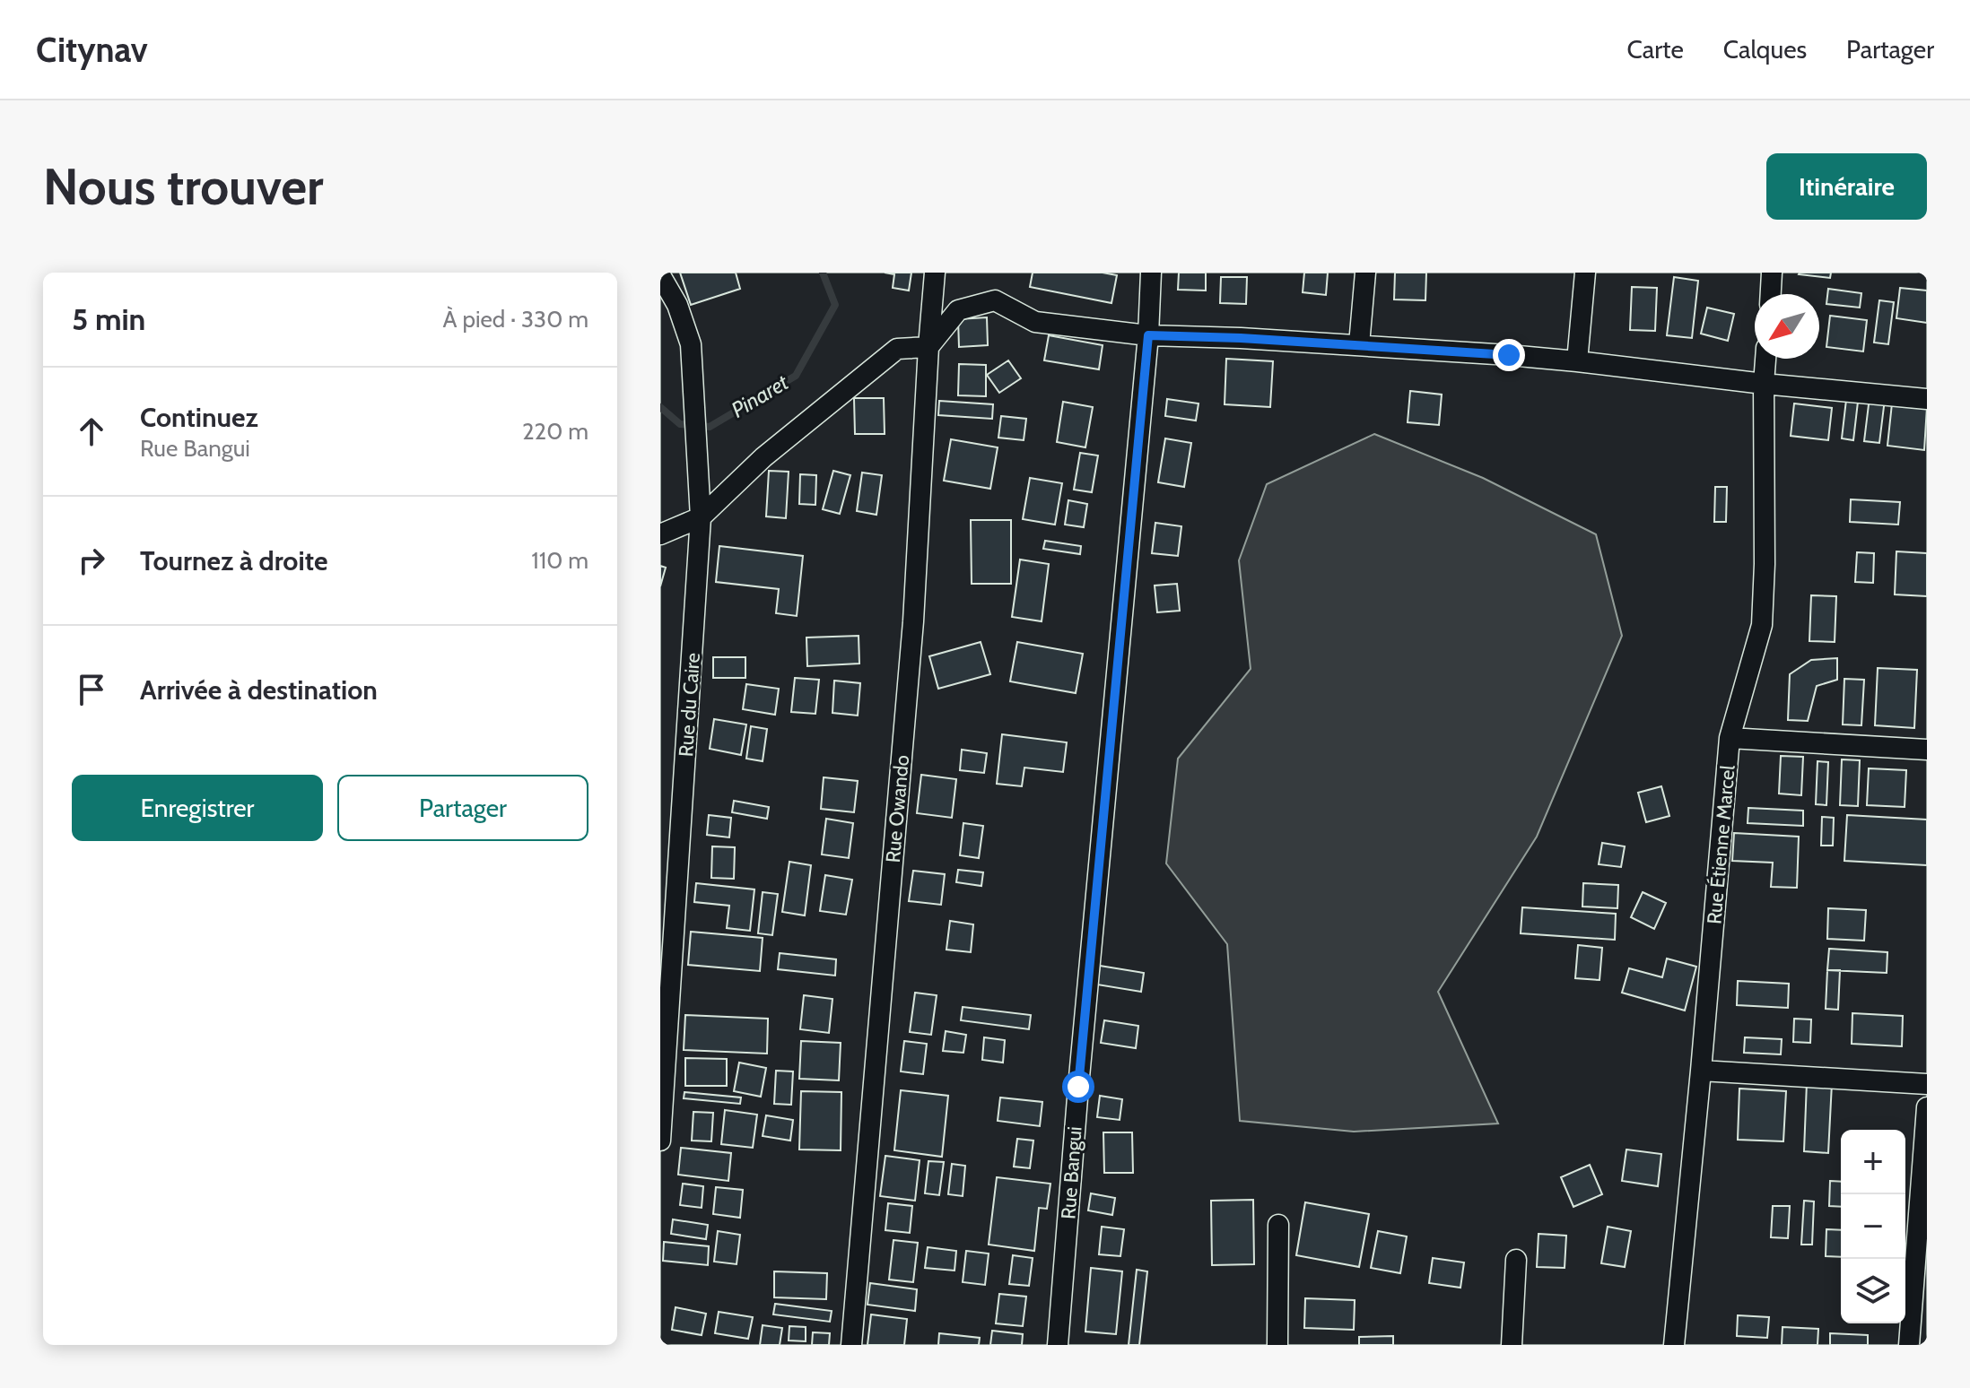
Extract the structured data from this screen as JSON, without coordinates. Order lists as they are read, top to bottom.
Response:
{
  "streets": {
    "street": [
      "Rue du Caire",
      "Rue Owando",
      "Rue Étienne Marcel",
      "Rue Bangui"
    ]
  },
  "water": ["Pinaret"],
  "north": "bottom left",
  "page": {
    "header": "Citynav",
    "nav": ["Carte", "Calques", "Partager"],
    "buttons": [
      "Itinéraire",
      ["Enregistrer", "Partager"]
    ],
    "title": "Nous trouver",
    "heading": ["5 min", "À pied · 330 m"],
    "list": [
      ["Continuez", "Rue Bangui", "220 m"],
      ["Tournez à droite", "110 m"],
      "Arrivée à destination"
    ],
    "map_buttons": ["+", "−"]
  }
}
